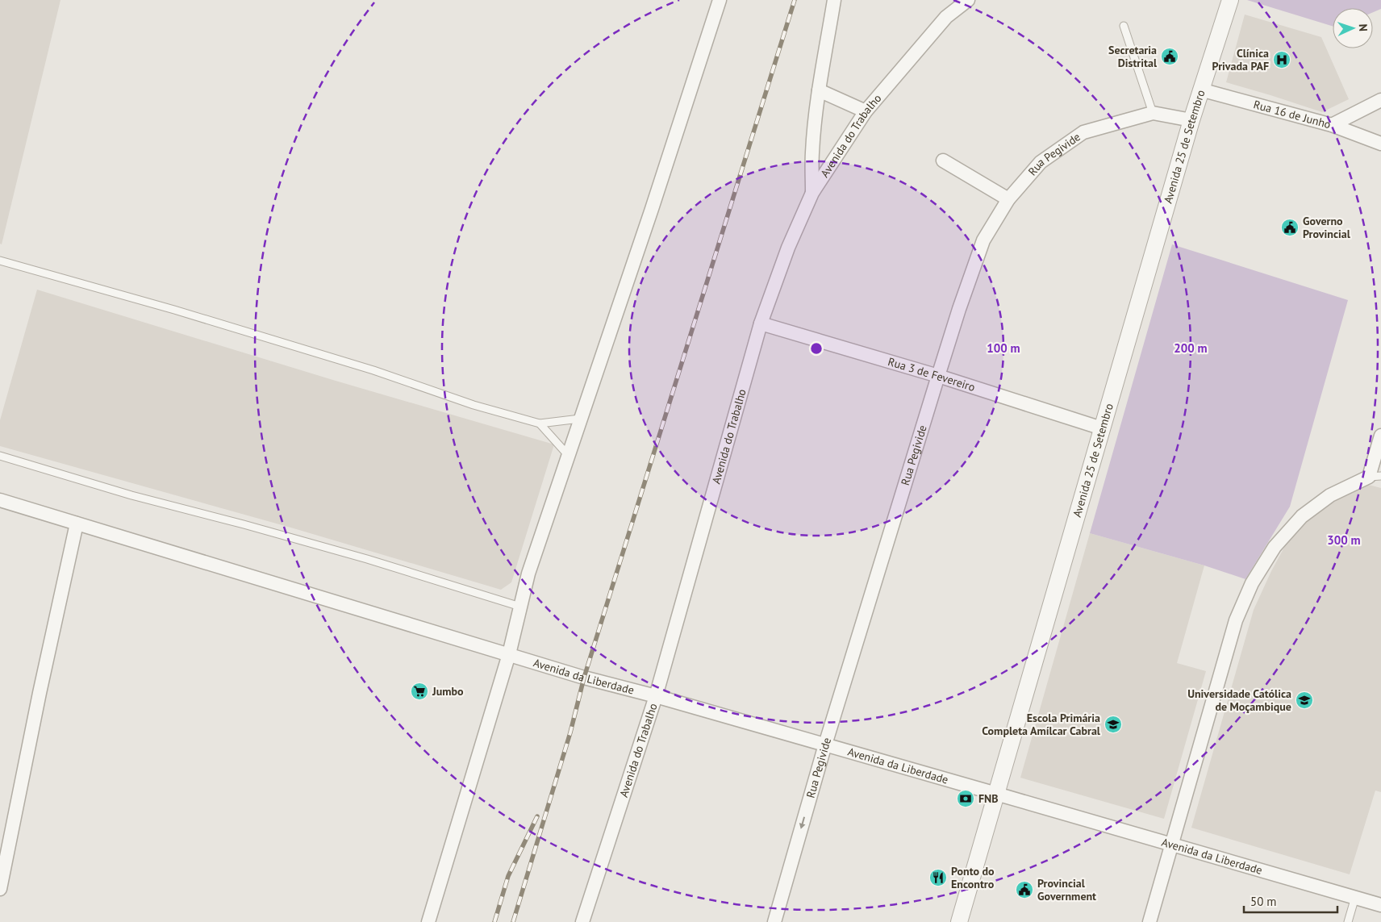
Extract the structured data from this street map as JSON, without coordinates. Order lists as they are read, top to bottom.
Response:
{
  "streets": {
    "street": [
      "Rua 16 de Junho",
      "Avenida do Trabalho",
      "Avenida 25 de Setembro",
      "Rua Pegivide",
      "Rua 3 de Fevereiro",
      "Avenida da Liberdade"
    ]
  },
  "crossings": [
    ["Rua 16 de Junho", "Avenida 25 de Setembro"],
    ["Avenida do Trabalho", "Rua 3 de Fevereiro"],
    ["Avenida do Trabalho", "Avenida da Liberdade"],
    ["Avenida 25 de Setembro", "Rua Pegivide"],
    ["Avenida 25 de Setembro", "Rua 3 de Fevereiro"],
    ["Avenida 25 de Setembro", "Avenida da Liberdade"],
    ["Rua Pegivide", "Rua 3 de Fevereiro"],
    ["Rua Pegivide", "Avenida da Liberdade"]
  ],
  "places": {
    "public building": ["Secretaria Distrital", "Governo Provincial", "Provincial Government"],
    "hospital": ["Clínica Privada PAF"],
    "supermarket": ["Jumbo"],
    "school or university": ["Universidade Católica de Moçambique", "Escola Primária Completa Amílcar Cabral"],
    "bank": ["FNB"],
    "restaurant": ["Ponto do Encontro"]
  },
  "scale_bar": "50 m",
  "north": "right",
  "rings": ["100 m", "200 m", "300 m"]
}
